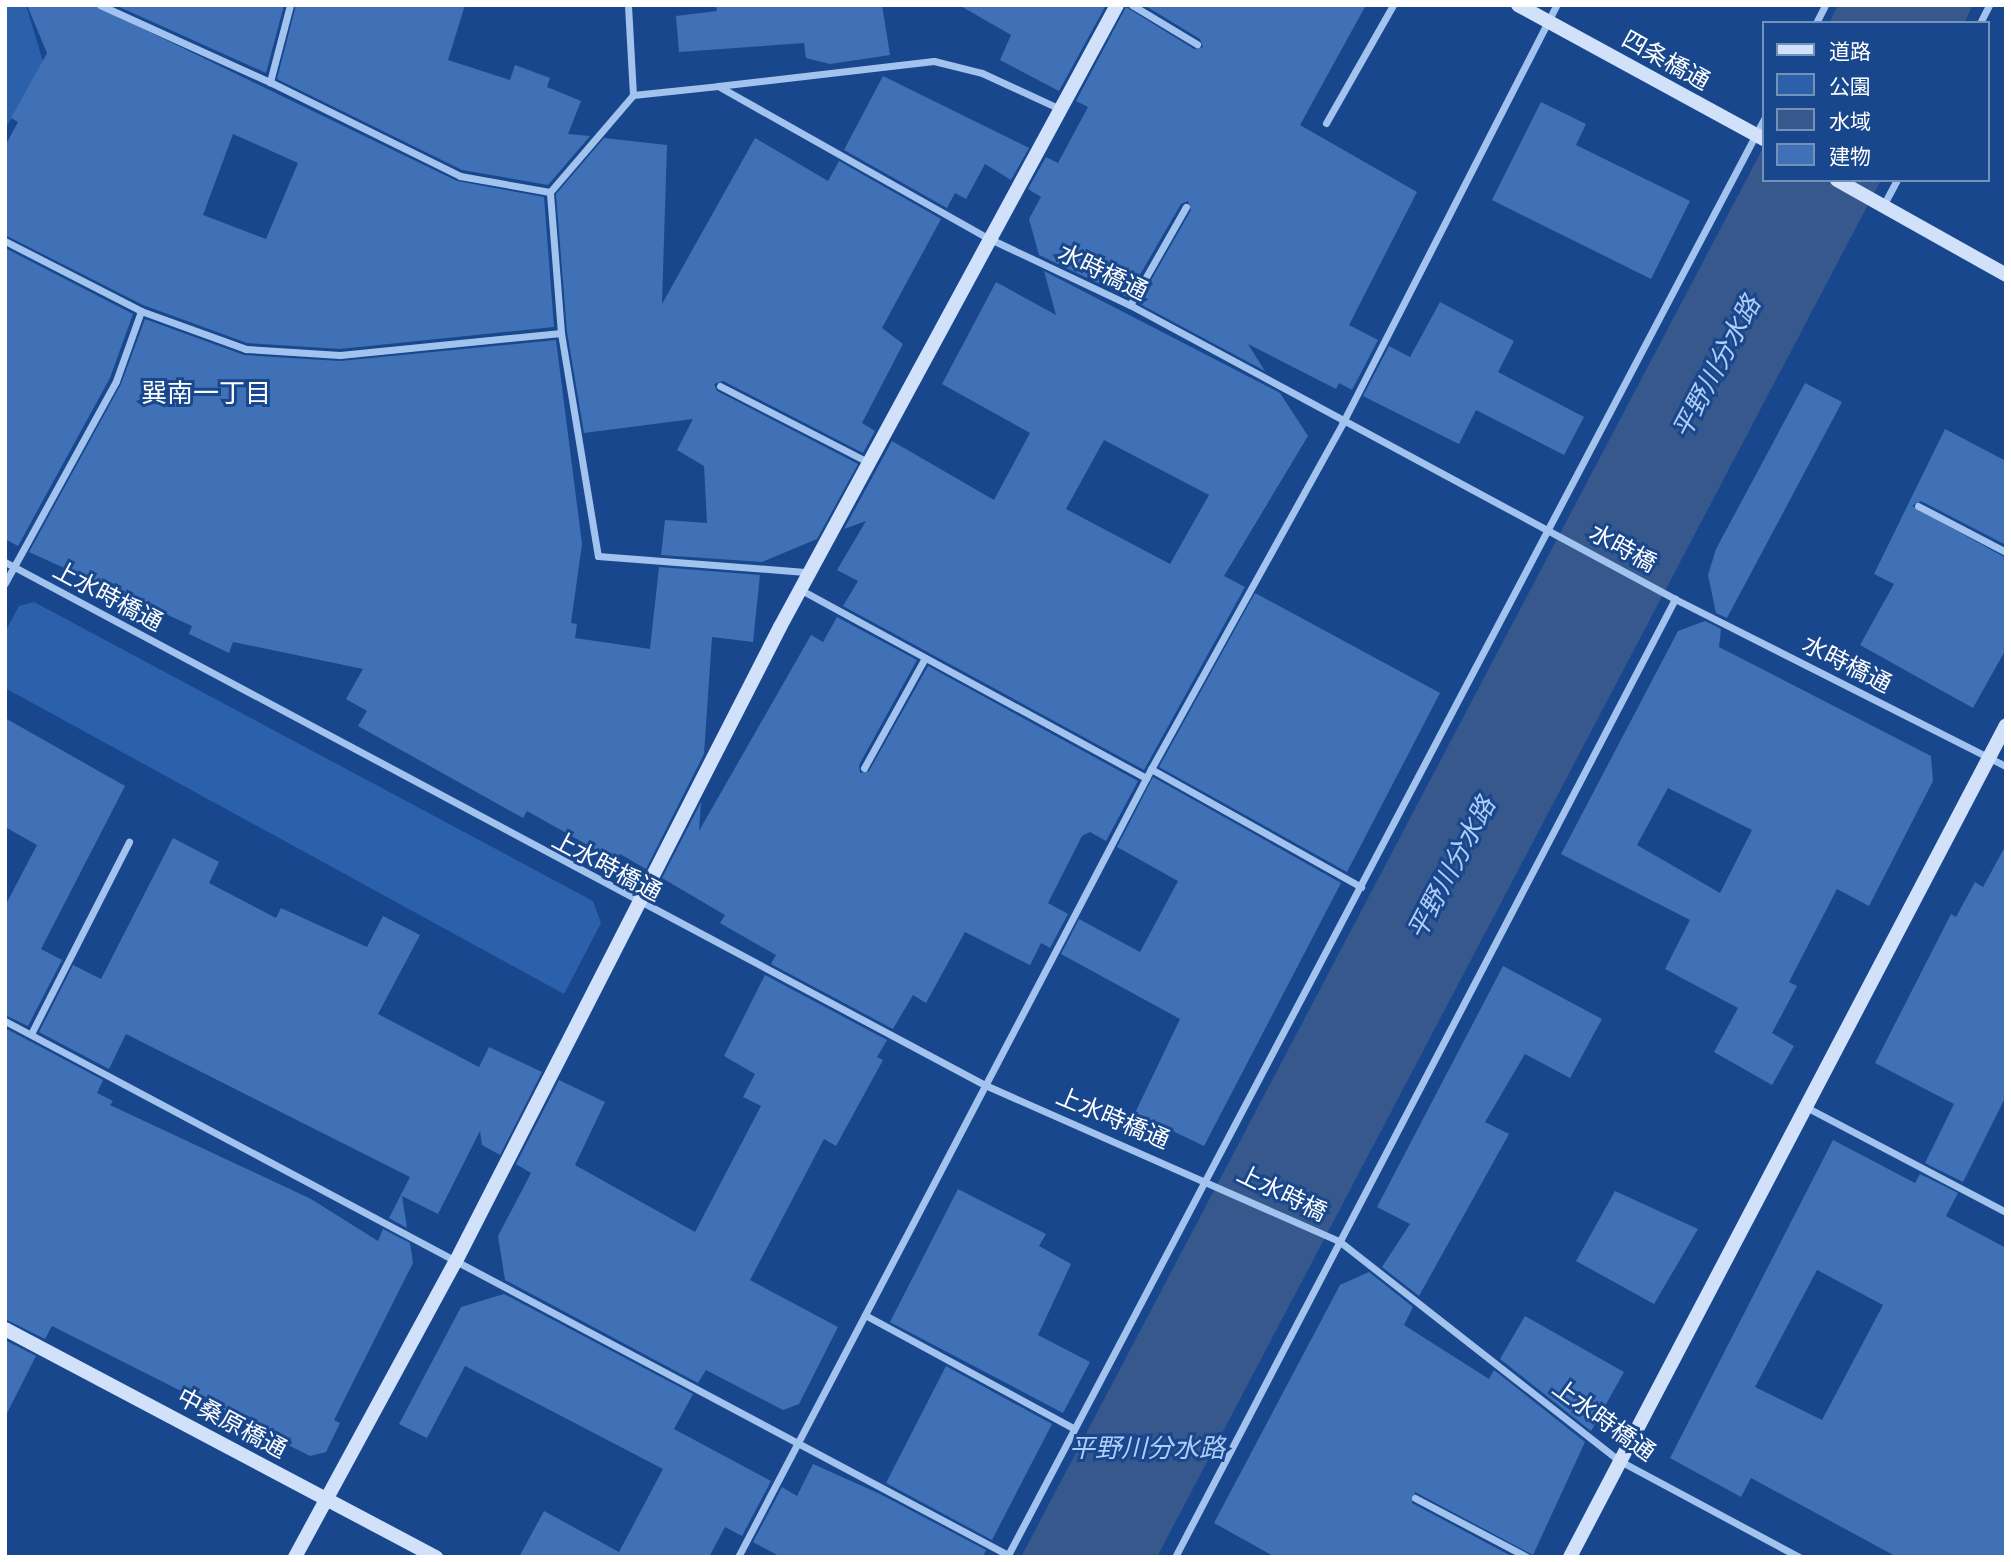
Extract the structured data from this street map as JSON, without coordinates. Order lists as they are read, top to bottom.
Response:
{
  "streets": {
    "street": [
      "四条橋通",
      "水時橋通",
      "水時橋",
      "上水時橋通",
      "上水時橋",
      "中桑原橋通"
    ]
  },
  "crossings": [
    ["水時橋通", "水時橋"],
    ["上水時橋通", "上水時橋"]
  ],
  "districts": ["巽南一丁目"],
  "water": ["平野川分水路"],
  "legend": [
    "道路",
    "公園",
    "水域",
    "建物"
  ]
}
